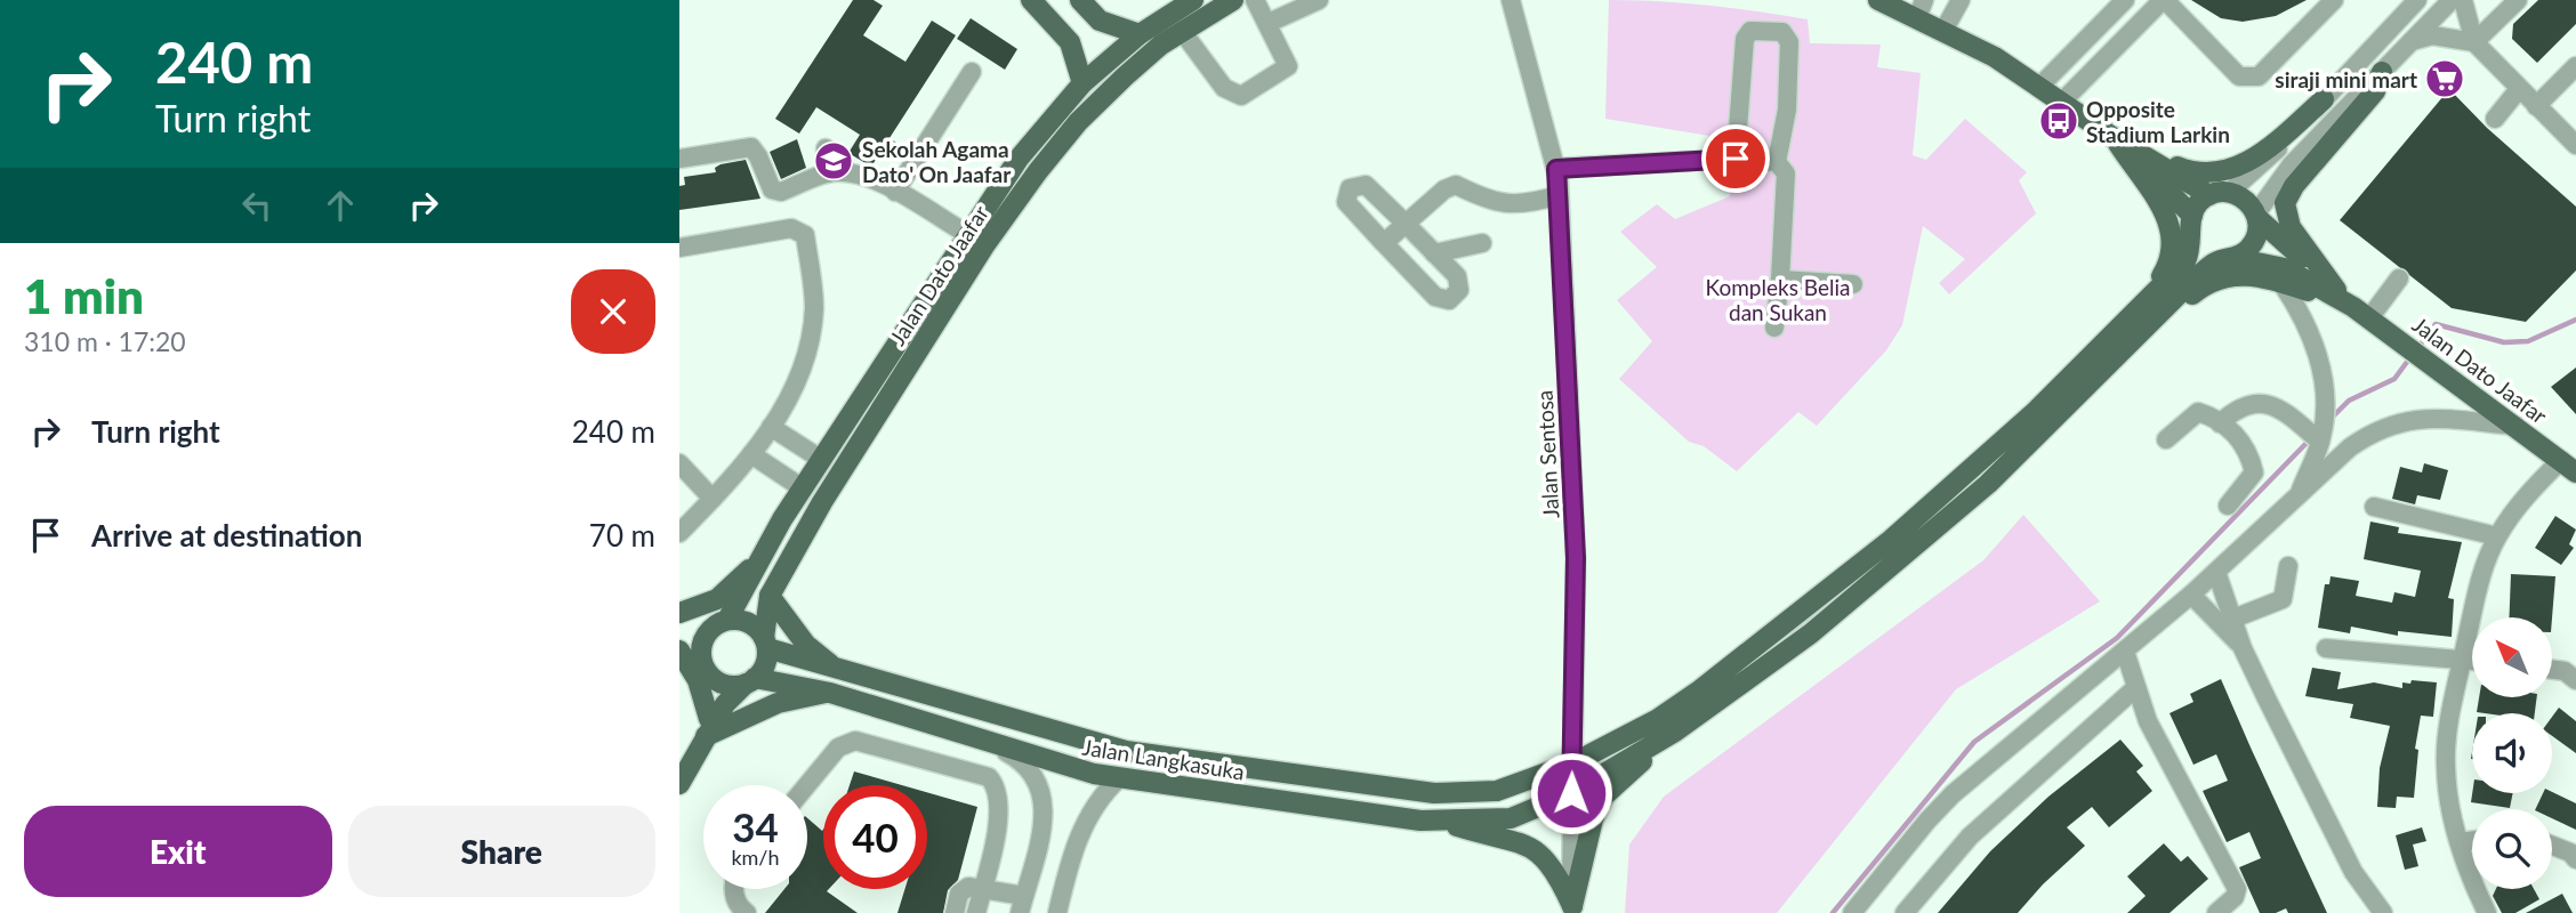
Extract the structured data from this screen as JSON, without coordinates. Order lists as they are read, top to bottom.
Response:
{
  "streets": {
    "main road": ["Jalan Dato Jaafar", "Jalan Langkasuka"],
    "street": ["Jalan Sentosa"]
  },
  "crossings": [
    ["Jalan Dato Jaafar", "Jalan Langkasuka"],
    ["Jalan Sentosa", "Jalan Langkasuka"]
  ],
  "parks": ["Kompleks Belia dan Sukan"],
  "places": {
    "supermarket": ["siraji mini mart"],
    "bus stop": ["Opposite Stadium Larkin"],
    "school or university": ["Sekolah Agama Dato' On Jaafar"]
  },
  "north": "top left",
  "page": {
    "turn": ["240 m", "Turn right"],
    "heading": ["1 min", "310 m · 17:20"],
    "list": [
      {
        "name": "Turn right",
        "value": "240 m"
      },
      {
        "name": "Arrive at destination",
        "value": "70 m"
      }
    ],
    "speed": "34 km/h",
    "limit": "40",
    "buttons": ["Exit", "Share"]
  }
}
